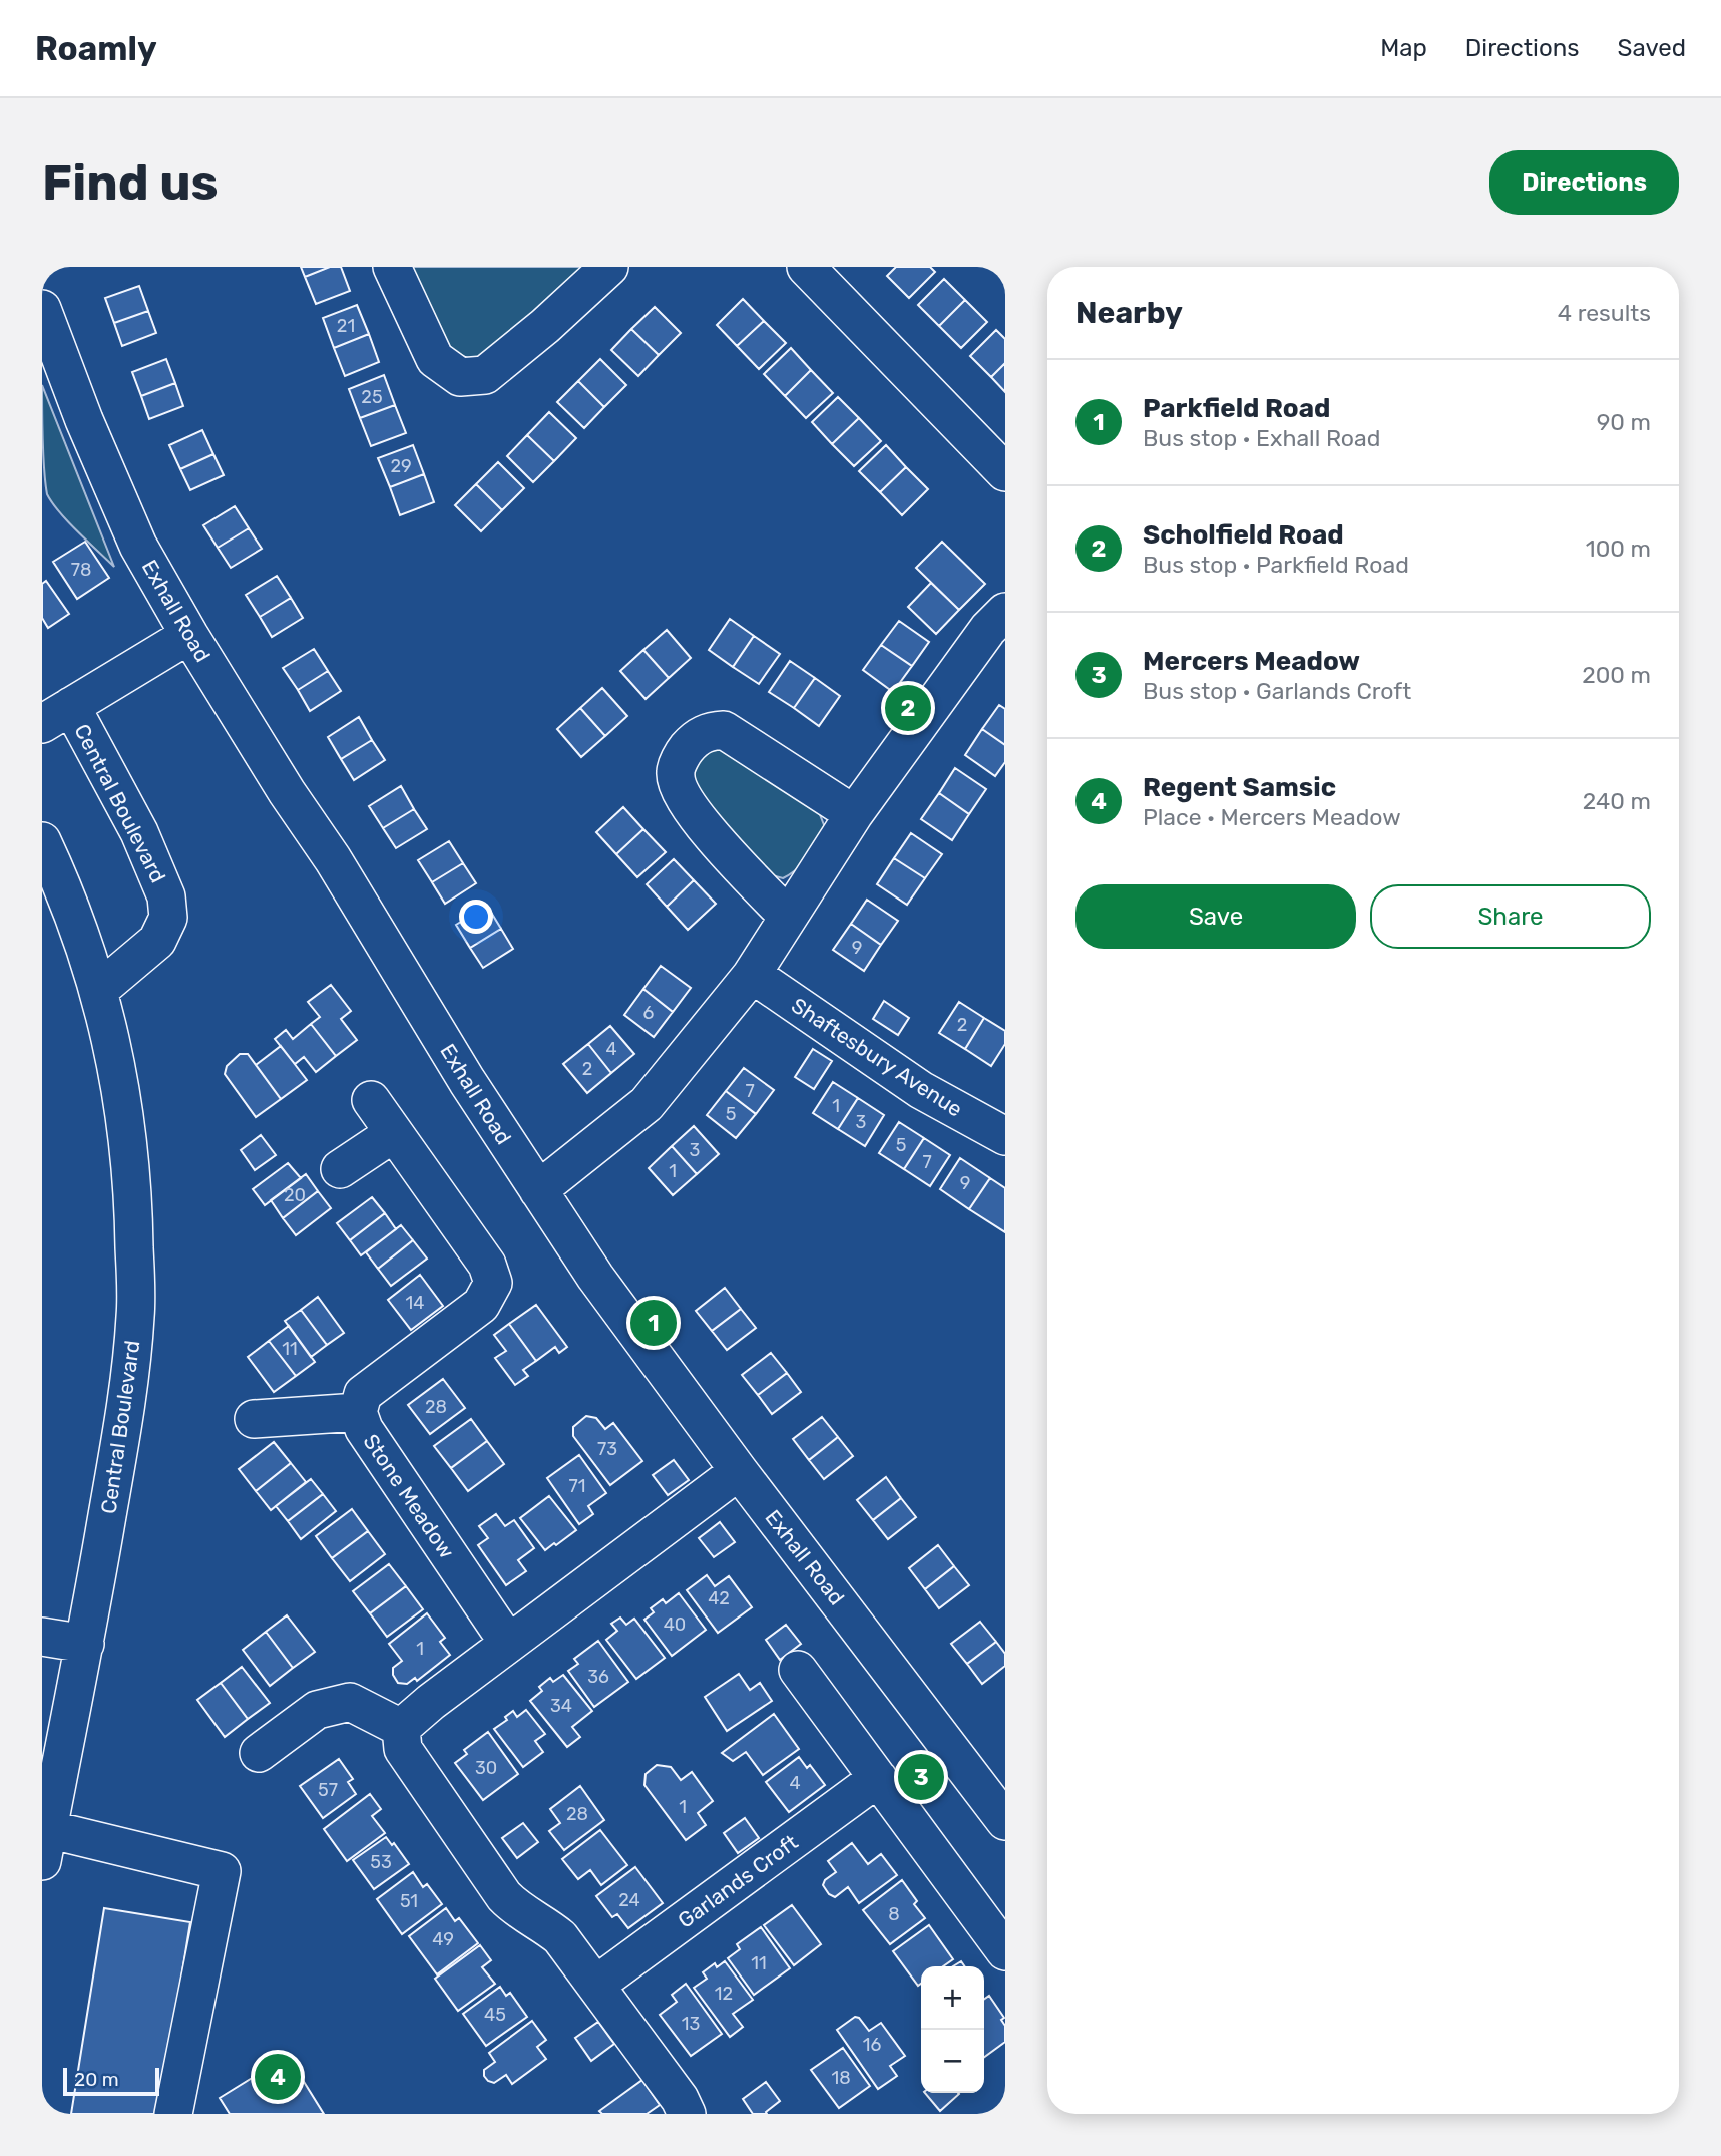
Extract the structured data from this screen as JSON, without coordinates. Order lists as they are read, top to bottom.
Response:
{
  "streets": {
    "street": [
      "Exhall Road",
      "Central Boulevard",
      "Shaftesbury Avenue",
      "Stone Meadow",
      "Garlands Croft"
    ]
  },
  "house_numbers": [
    "21",
    "25",
    "29",
    "78",
    "9",
    "6",
    "2",
    "4",
    "2",
    "7",
    "1",
    "5",
    "3",
    "5",
    "3",
    "7",
    "1",
    "9",
    "20",
    "14",
    "11",
    "28",
    "73",
    "71",
    "42",
    "40",
    "1",
    "36",
    "34",
    "30",
    "4",
    "57",
    "1",
    "28",
    "53",
    "24",
    "51",
    "8",
    "49",
    "11",
    "12",
    "45",
    "13",
    "16",
    "18"
  ],
  "scale_bar": "20 m",
  "page": {
    "header": "Roamly",
    "nav": ["Map", "Directions", "Saved"],
    "buttons": [
      "Directions",
      ["Save", "Share"]
    ],
    "title": "Find us",
    "heading": ["Nearby", "4 results"],
    "list": [
      {
        "mark": "1",
        "name": "Parkfield Road",
        "note": "Bus stop · Exhall Road",
        "value": "90 m"
      },
      {
        "mark": "2",
        "name": "Scholfield Road",
        "note": "Bus stop · Parkfield Road",
        "value": "100 m"
      },
      {
        "mark": "3",
        "name": "Mercers Meadow",
        "note": "Bus stop · Garlands Croft",
        "value": "200 m"
      },
      {
        "mark": "4",
        "name": "Regent Samsic",
        "note": "Place · Mercers Meadow",
        "value": "240 m"
      }
    ],
    "pins": [
      "2",
      "1",
      "3",
      "4"
    ],
    "map_buttons": ["+", "−"],
    "scale": "20 m"
  }
}
